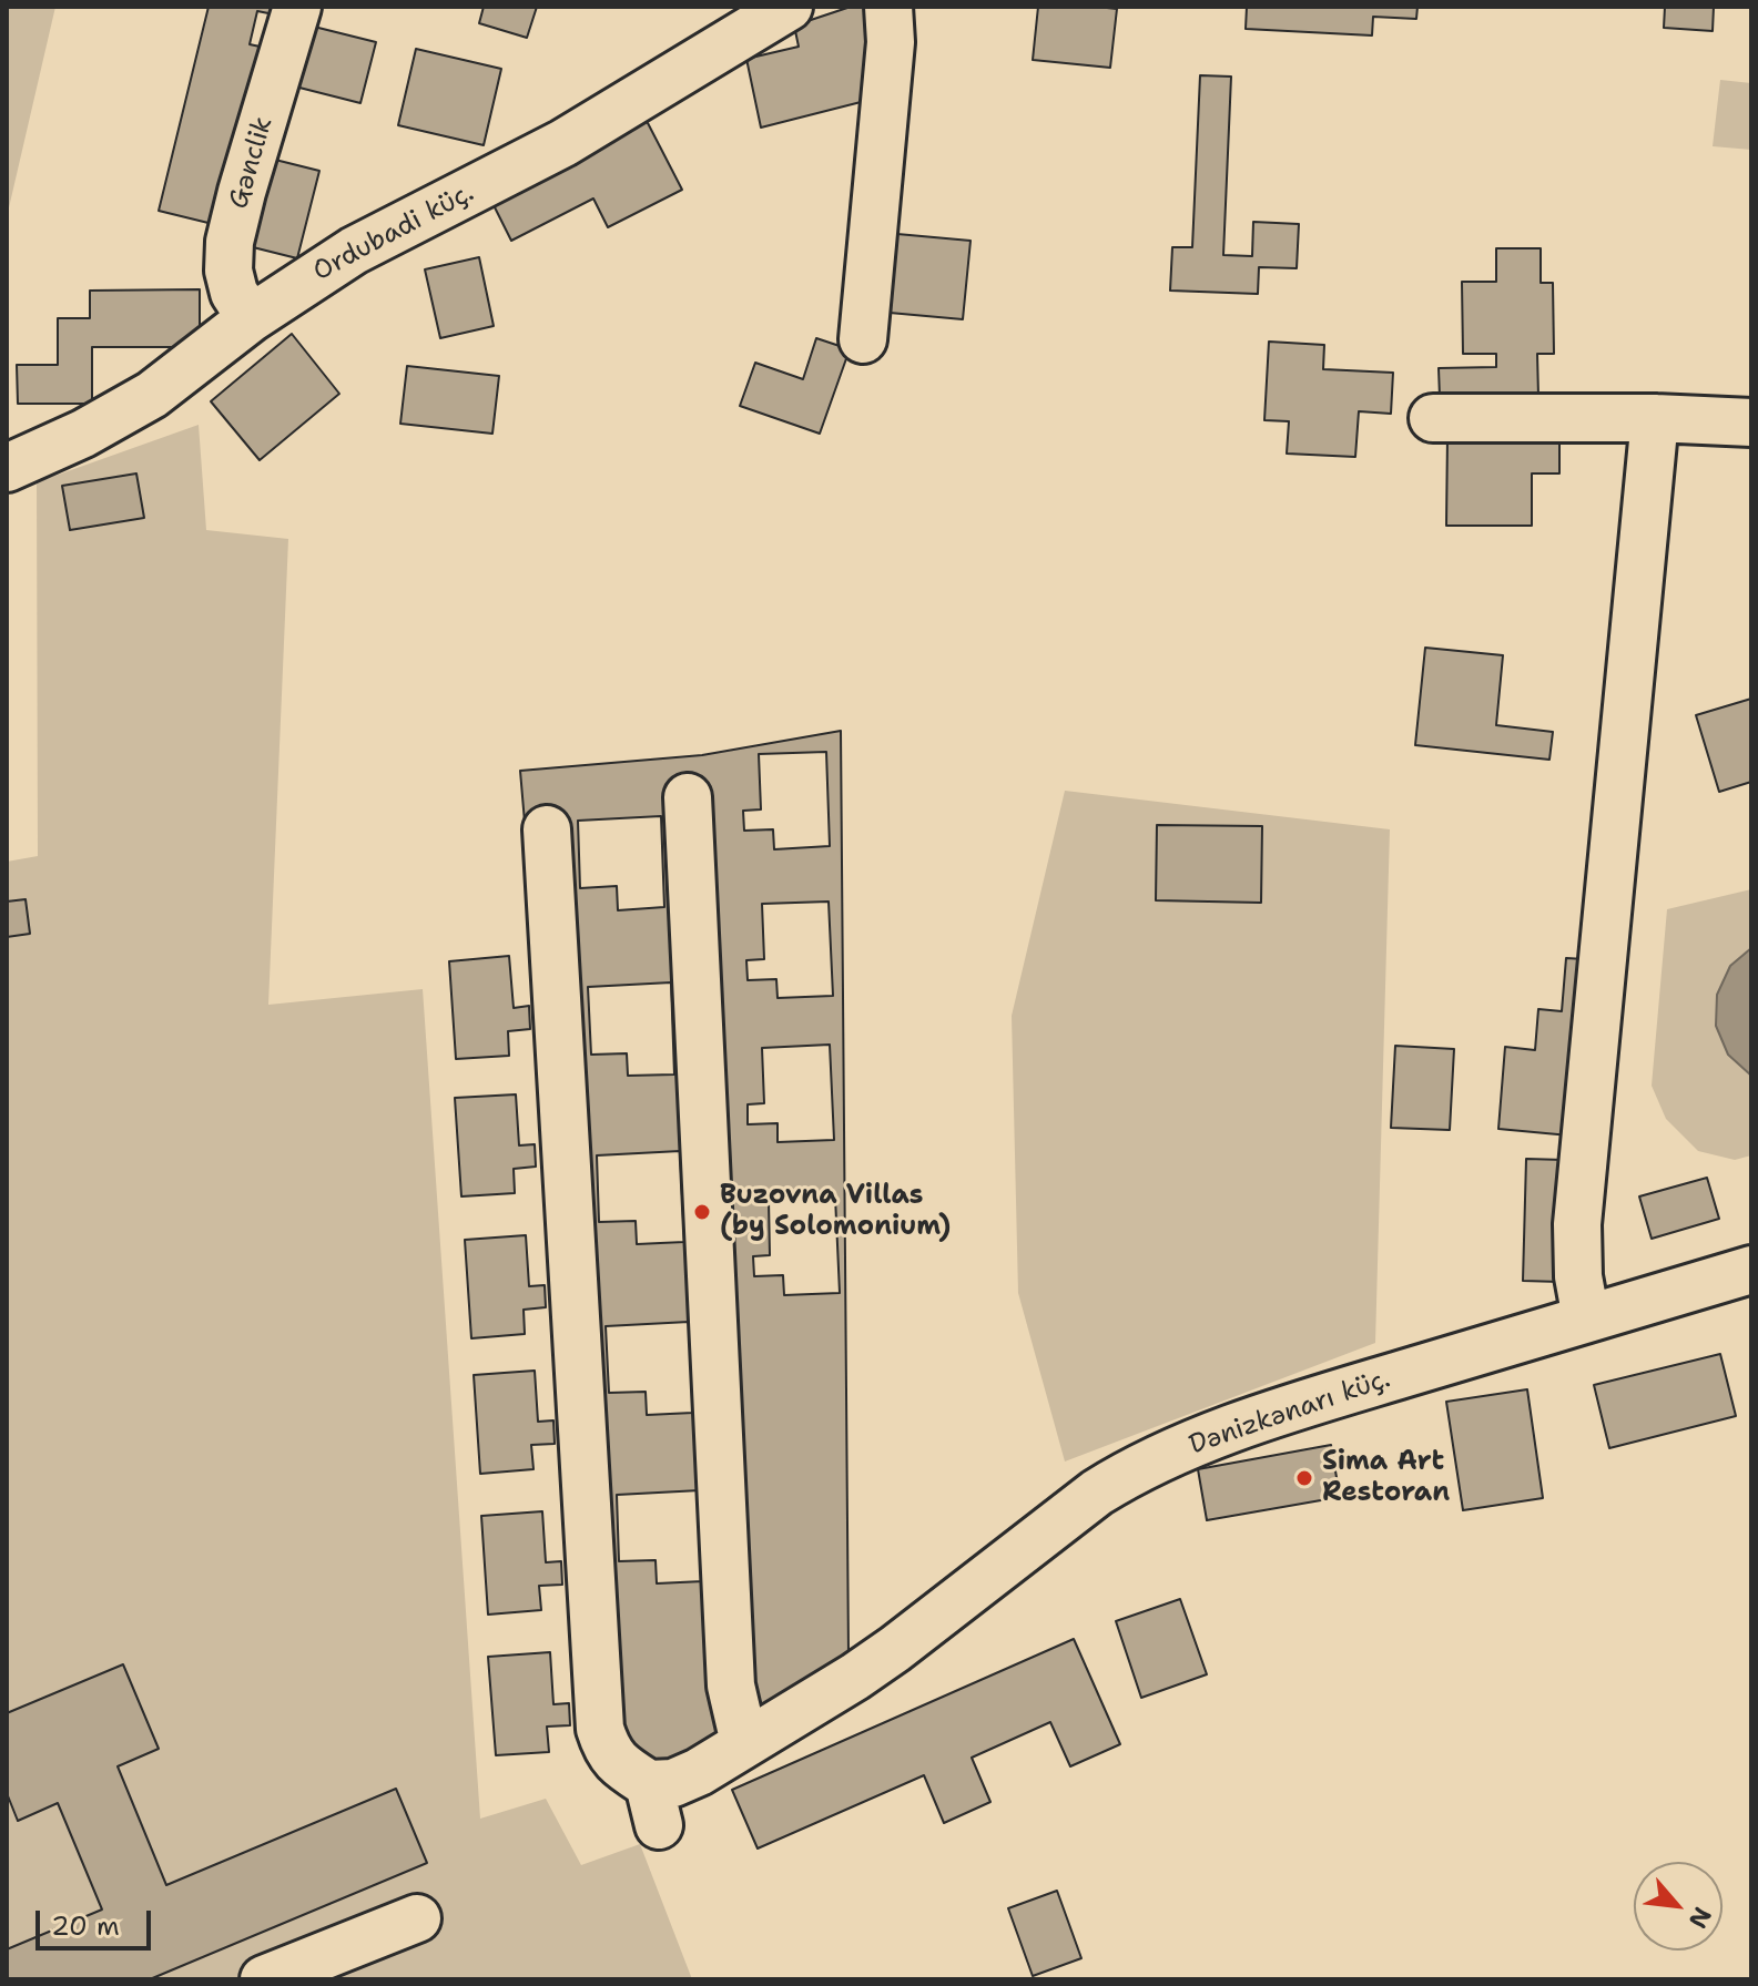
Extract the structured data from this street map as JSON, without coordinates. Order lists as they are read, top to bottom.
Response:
{
  "streets": {
    "street": ["Gənclik", "Ordubadi küç.", "Dənizkənarı küç."]
  },
  "crossings": [
    ["Gənclik", "Ordubadi küç."]
  ],
  "places": ["Buzovna Villas (by Solomonium)", "Sima Art Restoran"],
  "scale_bar": "20 m",
  "north": "bottom right"
}
